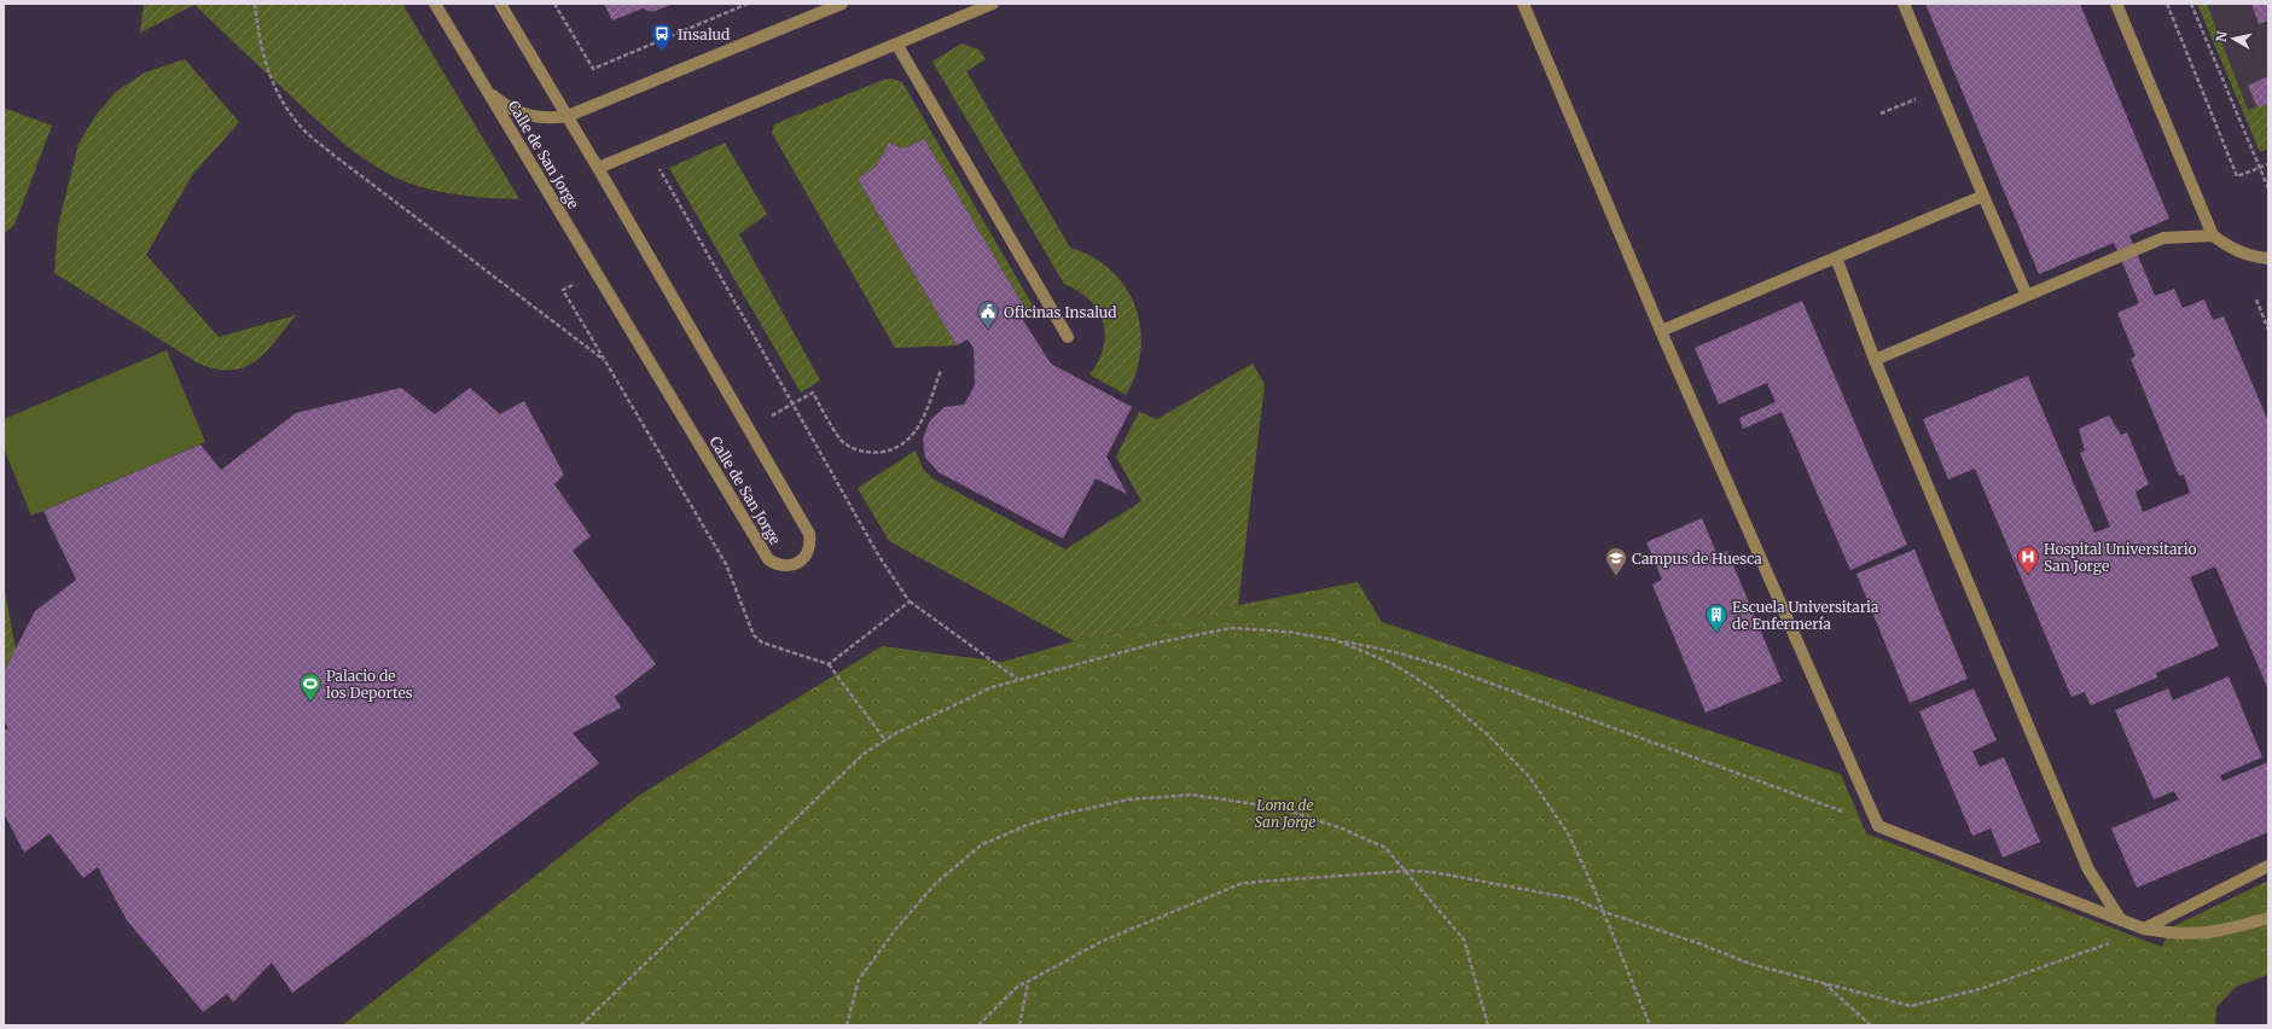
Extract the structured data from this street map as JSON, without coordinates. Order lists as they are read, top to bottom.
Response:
{
  "streets": {
    "street": ["Calle de San Jorge"]
  },
  "parks": ["Loma de San Jorge"],
  "places": {
    "bus stop": ["Insalud"],
    "public building": ["Oficinas Insalud"],
    "hospital": ["Hospital Universitario San Jorge"],
    "school or university": ["Campus de Huesca"],
    "building": ["Escuela Universitaria de Enfermería"],
    "sports": ["Palacio de los Deportes"]
  },
  "north": "left"
}
